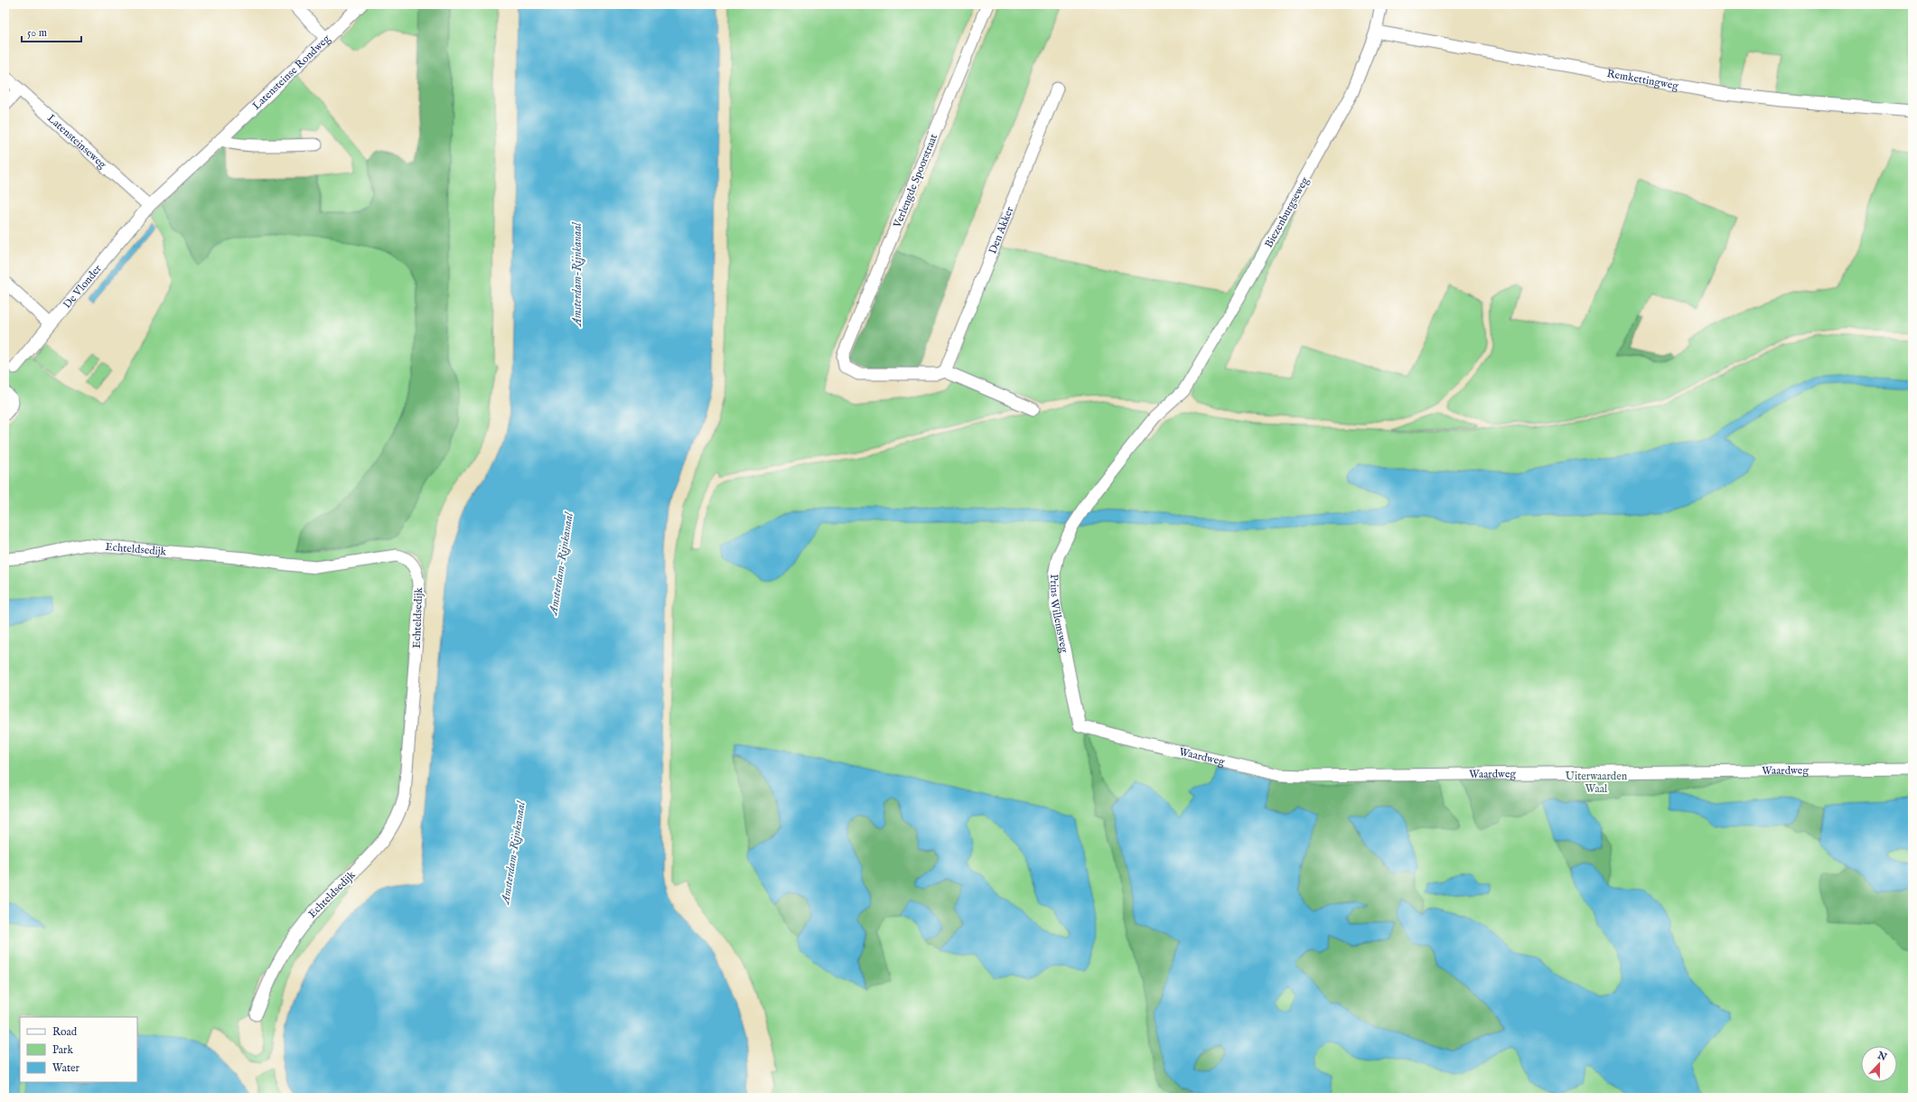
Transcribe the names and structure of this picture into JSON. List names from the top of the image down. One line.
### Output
{"streets":{"street":["Latensteinse Rondweg","Remkettingweg","Latensteinseweg","Verlengde Spoorstraat","Biezenburgseweg","Den Akker","De Vlonder","Echteldsedijk","Prins Willemsweg","Waardweg"]},"crossings":[["Latensteinse Rondweg","Latensteinseweg"],["Latensteinse Rondweg","De Vlonder"],["Remkettingweg","Biezenburgseweg"],["Latensteinseweg","De Vlonder"],["Verlengde Spoorstraat","Den Akker"],["Biezenburgseweg","Prins Willemsweg"],["Prins Willemsweg","Waardweg"]],"water":["Amsterdam-Rijnkanaal"],"parks":["Uiterwaarden Waal"],"legend":["Road","Park","Water"],"scale_bar":"50 m","north":"top"}
